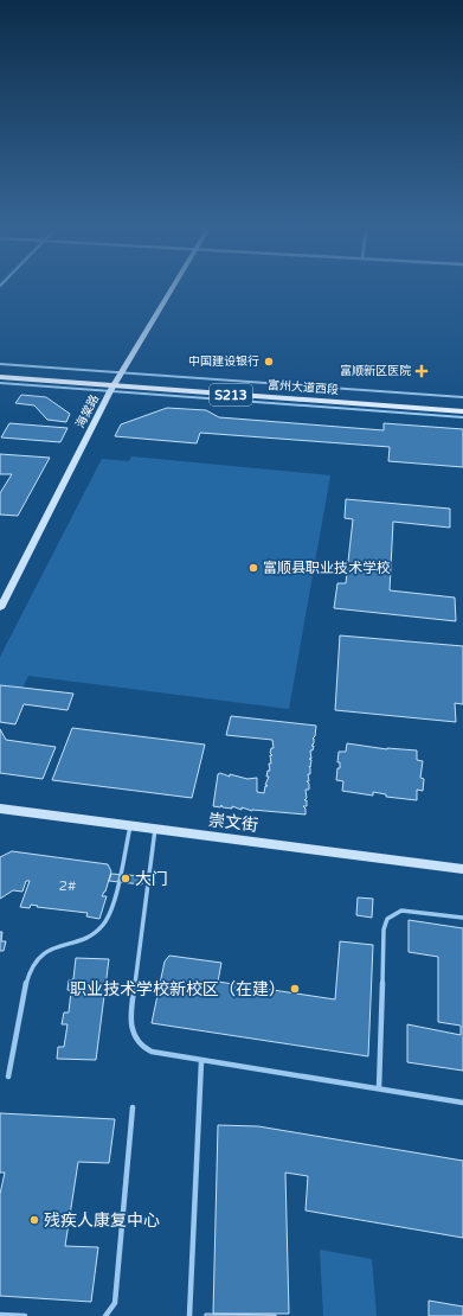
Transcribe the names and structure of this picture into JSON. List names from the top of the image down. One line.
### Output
{"streets":{"main road":["富州大道西段","S213"],"street":["海棠路","崇文街"]},"crossings":[["富州大道西段","海棠路"]],"places":{"other":["中国建设银行","富顺县职业技术学校","大门","职业技术学校新校区（在建）","残疾人康复中心"],"health":["富顺新区医院"]},"house_numbers":["2#"]}
